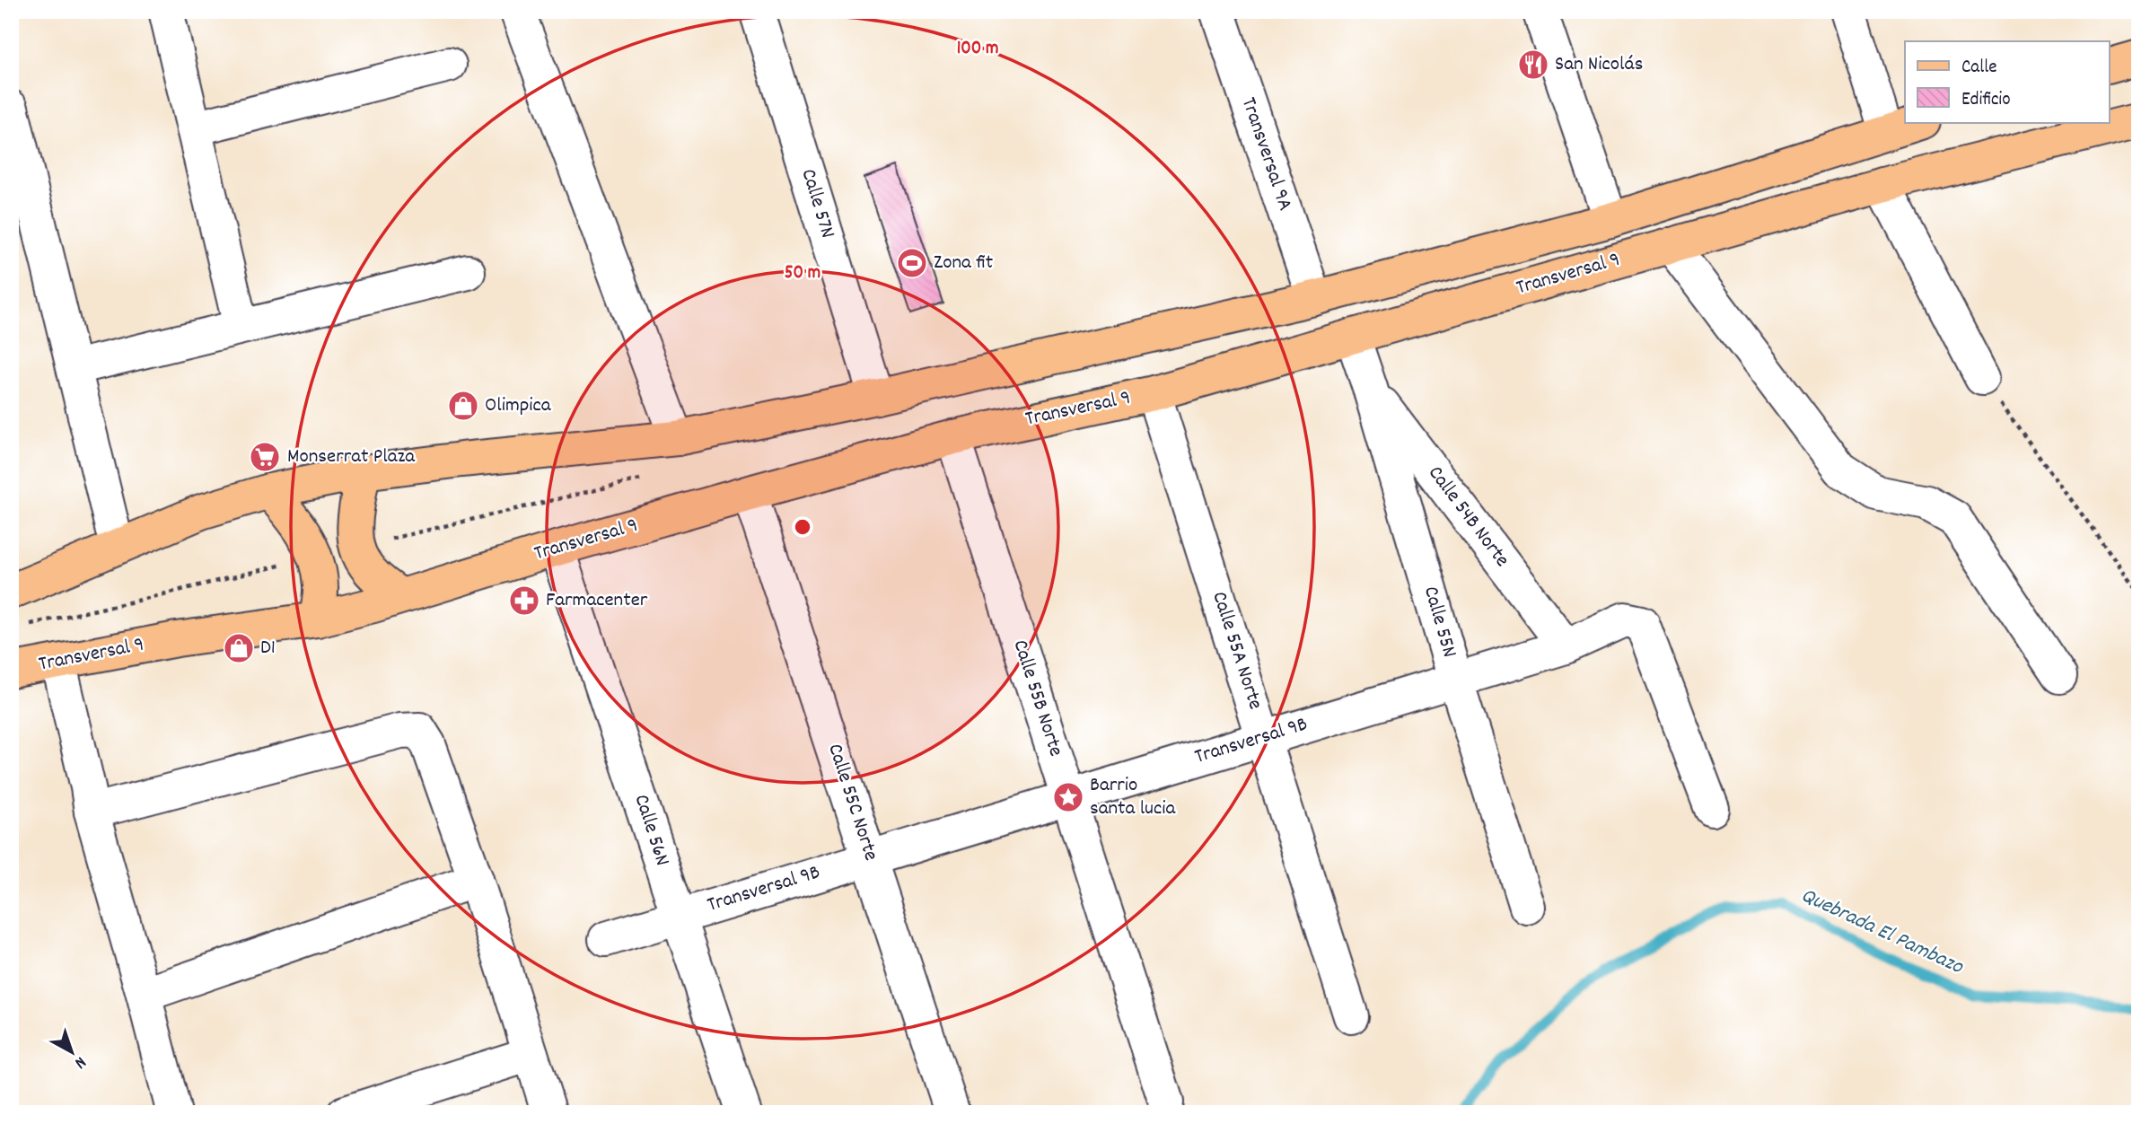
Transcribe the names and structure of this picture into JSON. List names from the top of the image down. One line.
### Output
{"streets":{"main road":["Transversal 9"],"street":["Transversal 9A","Calle 57N","Calle 54B Norte","Calle 55N","Calle 55A Norte","Calle 55B Norte","Transversal 9B","Calle 55C Norte","Calle 56N"]},"crossings":[["Transversal 9A","Transversal 9"],["Calle 57N","Transversal 9"],["Transversal 9","Calle 55N"],["Transversal 9","Calle 55A Norte"],["Transversal 9","Calle 55B Norte"],["Transversal 9","Calle 55C Norte"],["Transversal 9","Calle 56N"],["Calle 54B Norte","Calle 55N"],["Calle 54B Norte","Transversal 9B"],["Calle 55N","Transversal 9B"],["Calle 55A Norte","Transversal 9B"],["Calle 55B Norte","Transversal 9B"],["Transversal 9B","Calle 55C Norte"],["Transversal 9B","Calle 56N"]],"water":["Quebrada El Pambazo"],"places":{"restaurant":["San Nicolás"],"sports":["Zona fit"],"shop":["Olimpica","D1"],"supermarket":["Monserrat Plaza"],"pharmacy":["Farmacenter"],"place":["Barrio santa lucia"]},"legend":["Calle","Edificio"],"north":"bottom right","rings":["100 m","50 m"]}
